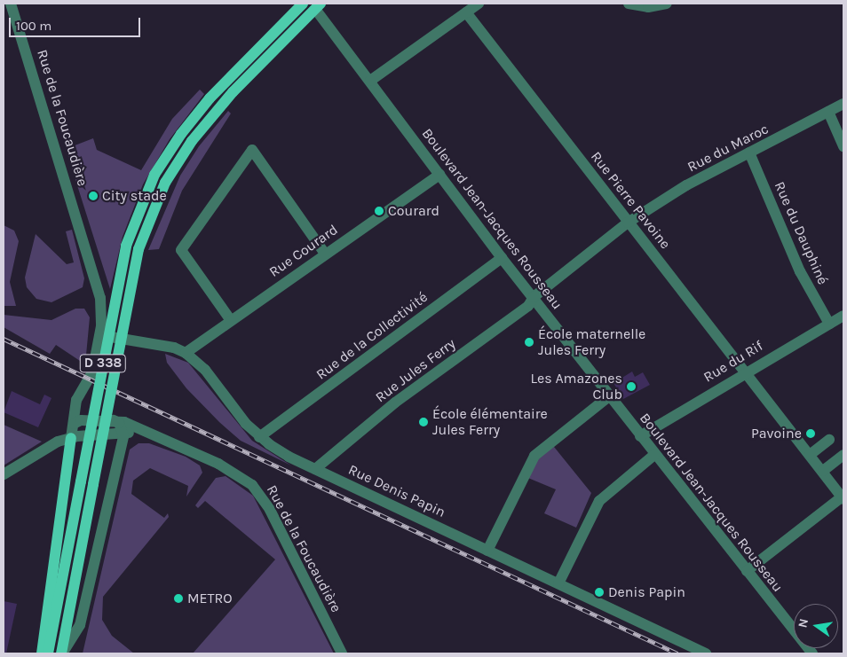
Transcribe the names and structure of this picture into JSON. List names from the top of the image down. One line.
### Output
{"streets":{"main road":["D 338"],"street":["Rue de la Foucaudière","Rue du Maroc","Rue Pierre Pavoine","Boulevard Jean-Jacques Rousseau","Rue du Dauphiné","Rue Courard","Rue de la Collectivité","Rue du Rif","Rue Jules Ferry","Rue Denis Papin"]},"crossings":[["Rue de la Foucaudière","D 338"],["Rue de la Foucaudière","Rue Denis Papin"],["Rue du Maroc","Rue Pierre Pavoine"],["Rue du Maroc","Boulevard Jean-Jacques Rousseau"],["Rue du Maroc","Rue du Dauphiné"],["Rue du Maroc","Rue Jules Ferry"],["Rue Pierre Pavoine","Rue du Rif"],["Boulevard Jean-Jacques Rousseau","Rue Courard"],["Boulevard Jean-Jacques Rousseau","Rue de la Collectivité"],["Boulevard Jean-Jacques Rousseau","Rue du Rif"],["Boulevard Jean-Jacques Rousseau","D 338"],["Boulevard Jean-Jacques Rousseau","Rue Jules Ferry"],["Rue du Dauphiné","Rue du Rif"],["Rue Courard","Rue Denis Papin"],["Rue de la Collectivité","Rue Denis Papin"],["Rue Jules Ferry","Rue Denis Papin"]],"places":["City stade","Courard","École maternelle Jules Ferry","Les Amazones Club","École élémentaire Jules Ferry","Pavoine","Denis Papin","METRO"],"scale_bar":"100 m","north":"left"}
